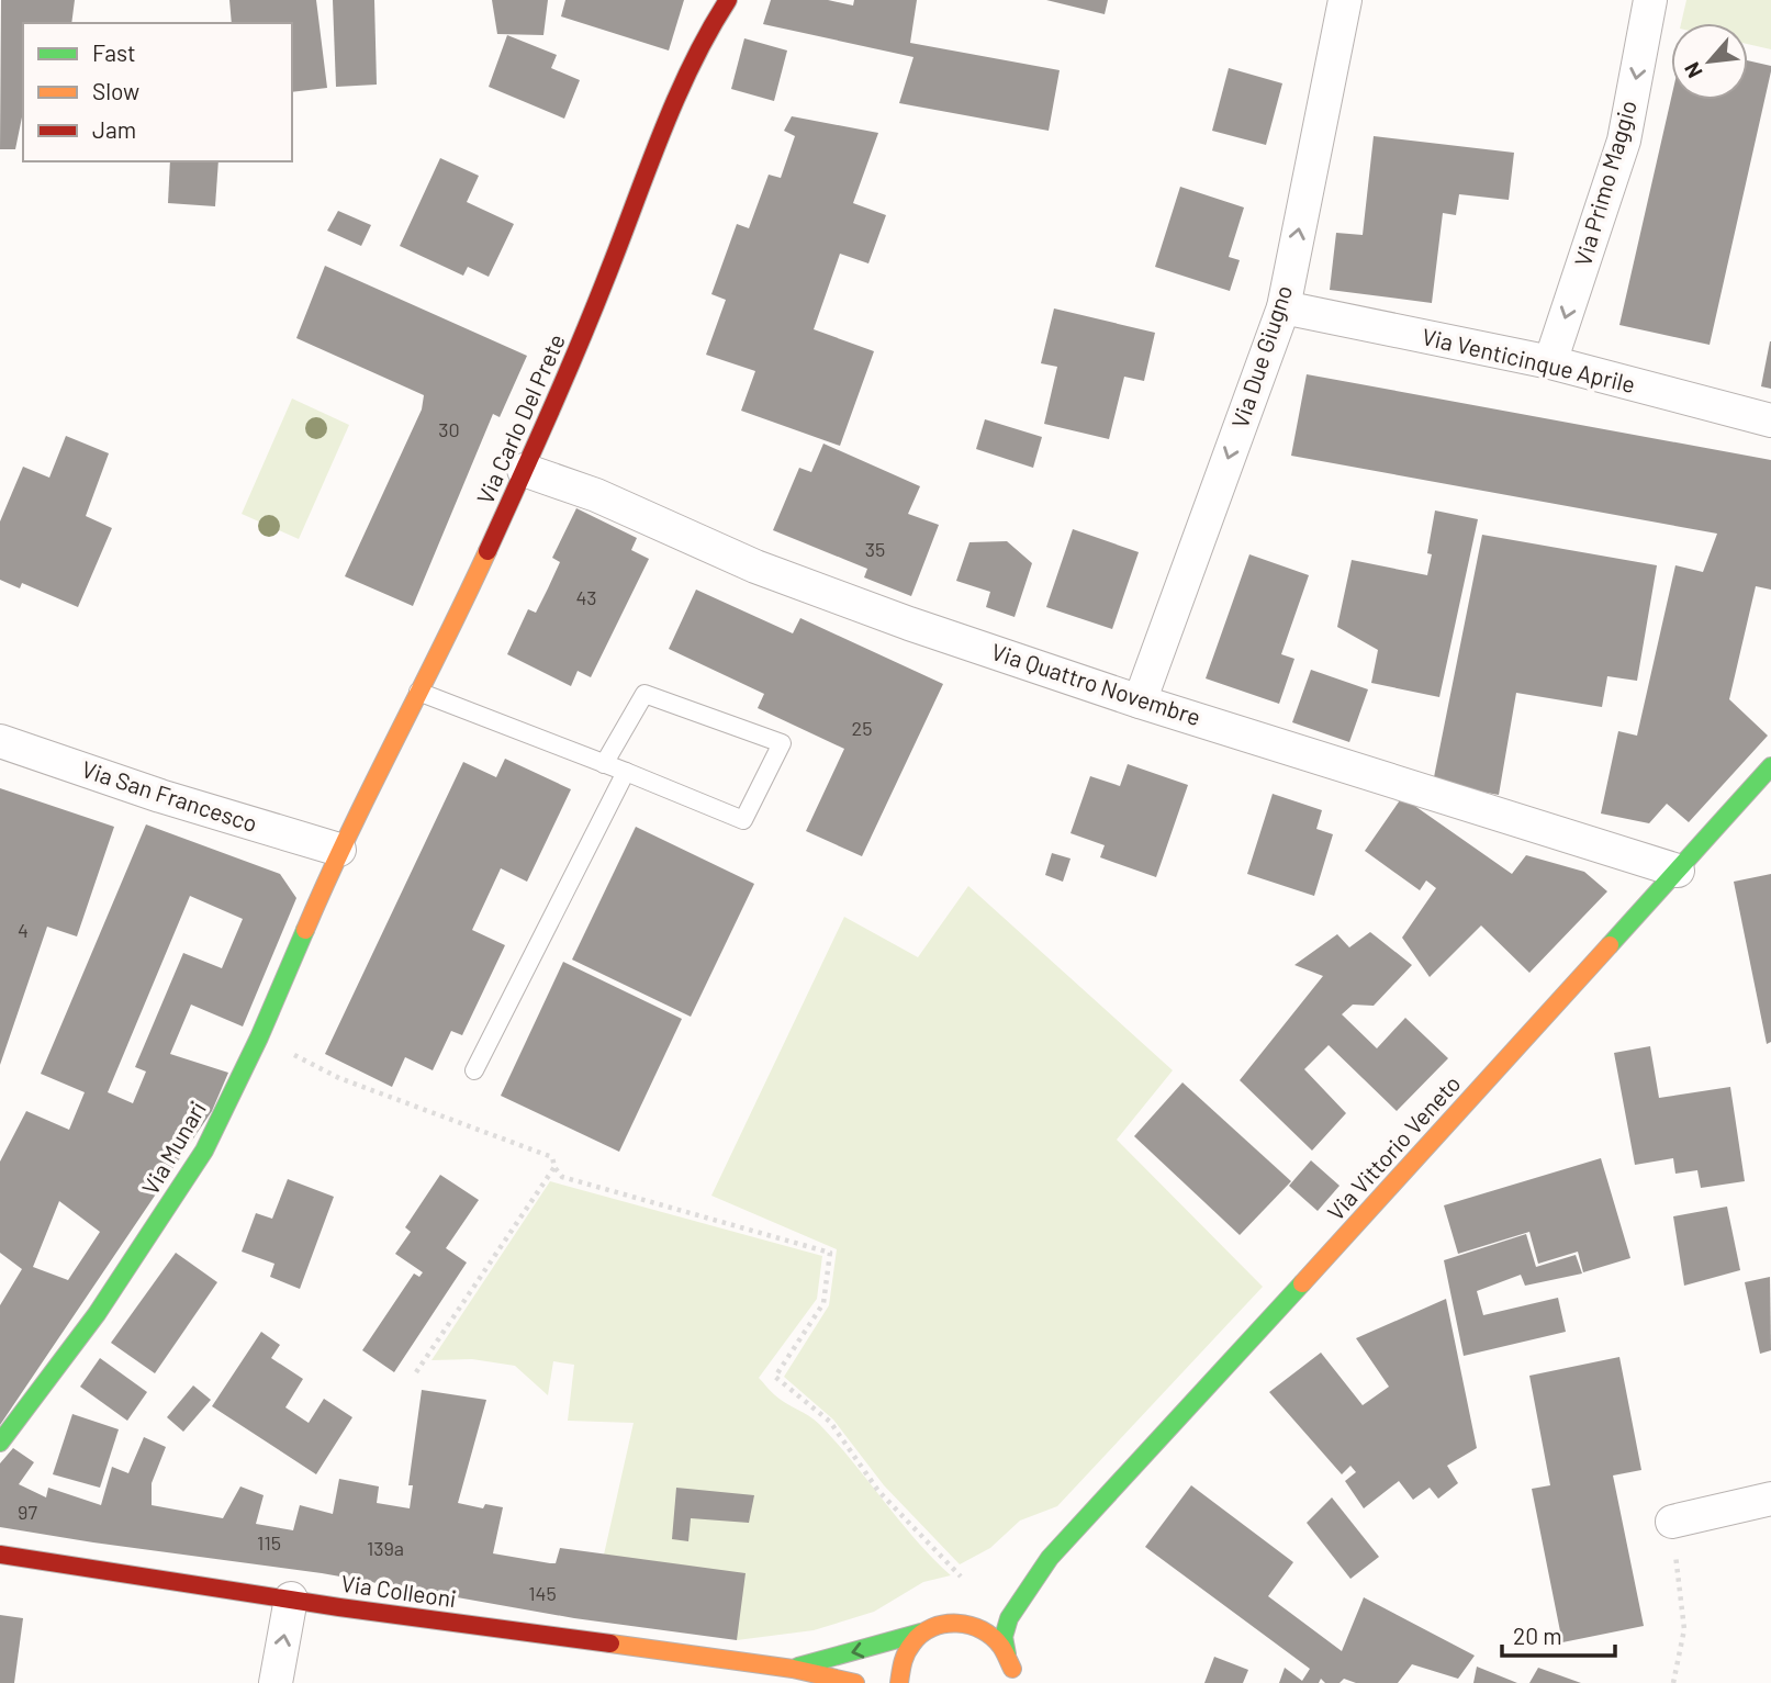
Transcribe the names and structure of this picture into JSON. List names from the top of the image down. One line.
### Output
{"streets":{"street":["Via Primo Maggio","Via Due Giugno","Via Venticinque Aprile","Via Carlo Del Prete","Via Quattro Novembre","Via San Francesco","Via Munari","Via Vittorio Veneto","Via Colleoni"]},"crossings":[["Via Primo Maggio","Via Venticinque Aprile"],["Via Due Giugno","Via Venticinque Aprile"],["Via Due Giugno","Via Quattro Novembre"],["Via Carlo Del Prete","Via Quattro Novembre"],["Via Carlo Del Prete","Via San Francesco"],["Via Carlo Del Prete","Via Munari"],["Via Quattro Novembre","Via Vittorio Veneto"],["Via San Francesco","Via Munari"]],"one_way":["Via Primo Maggio"],"house_numbers":["30","35","43","25","4","97","115","139a","145"],"legend":["Fast","Slow","Jam"],"scale_bar":"20 m","north":"bottom left"}
